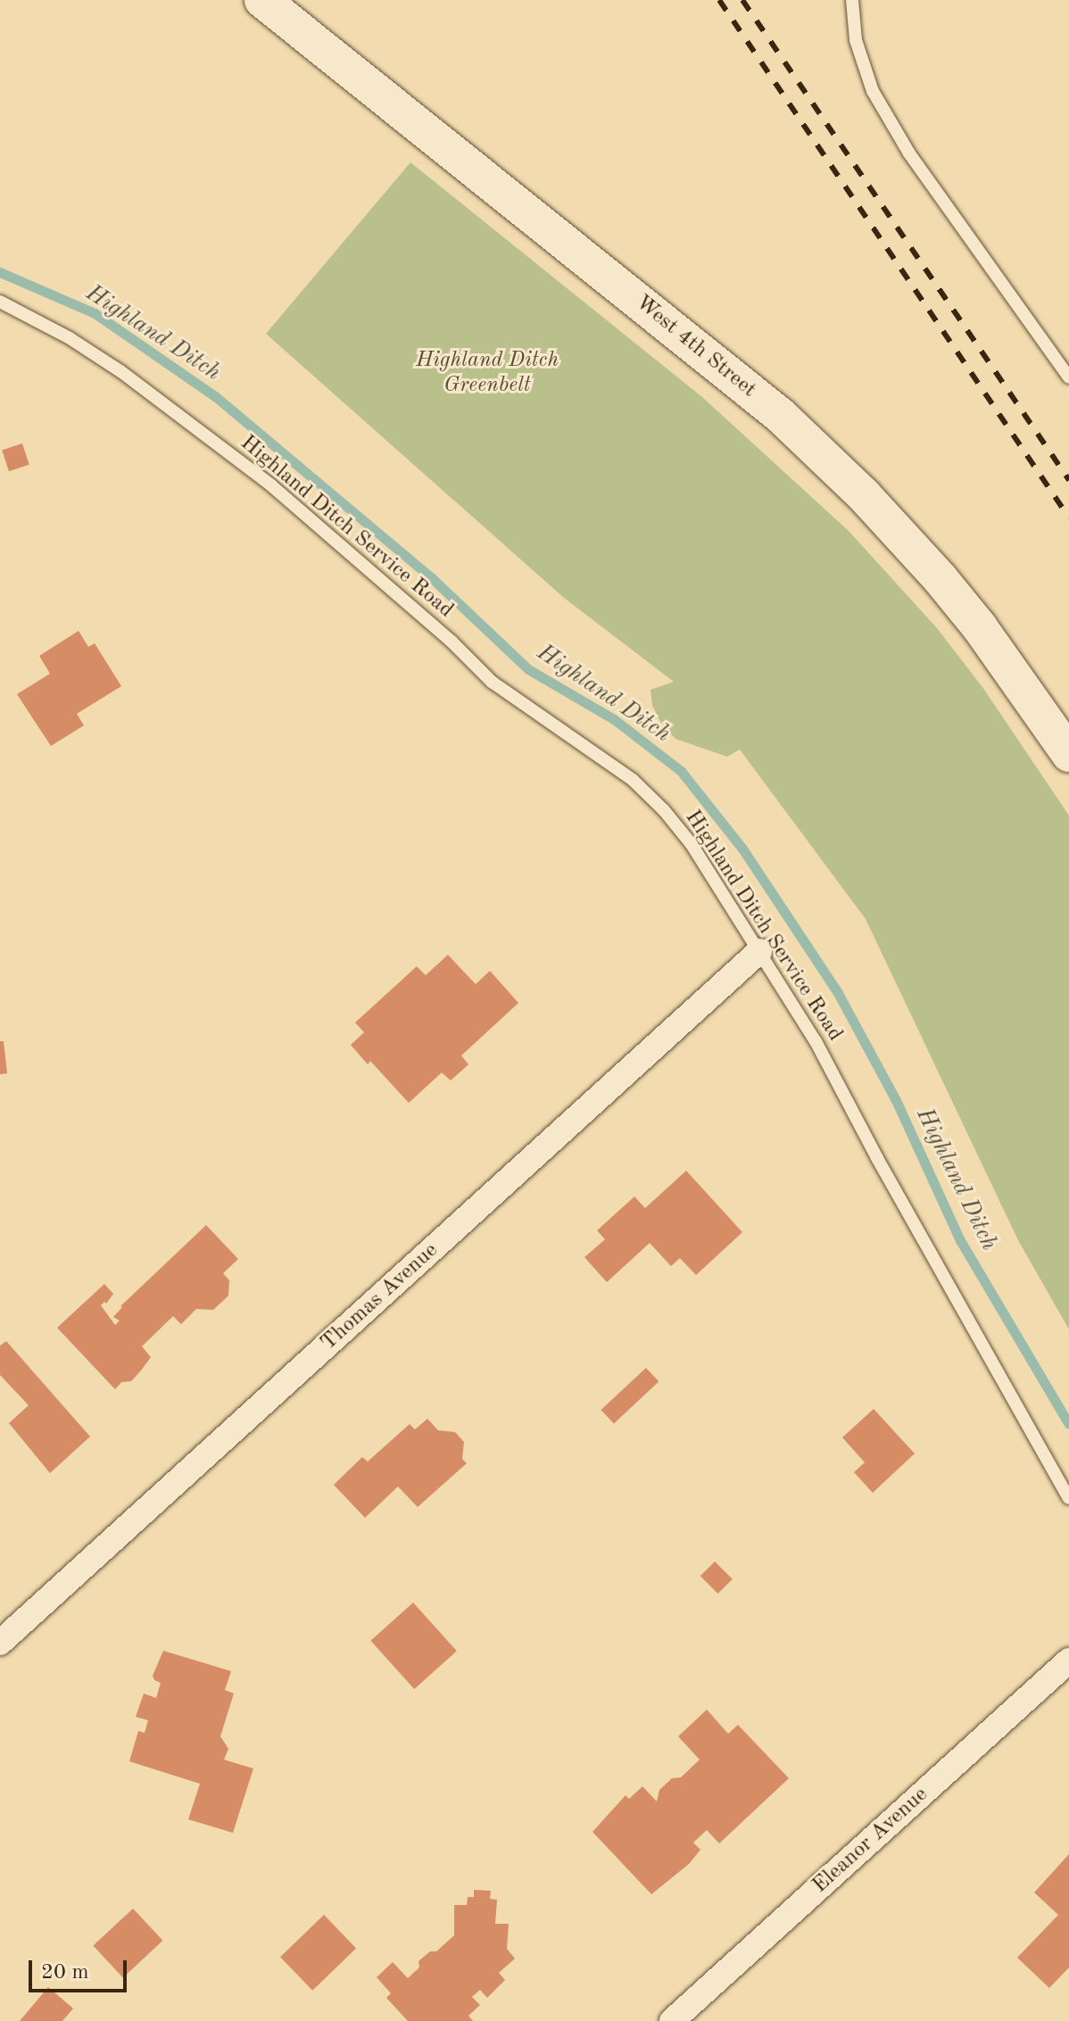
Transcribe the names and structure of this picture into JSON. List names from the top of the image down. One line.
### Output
{"streets":{"main road":["West 4th Street"],"street":["Thomas Avenue","Eleanor Avenue"],"lane":["Highland Ditch Service Road"]},"crossings":[["Highland Ditch Service Road","Thomas Avenue"]],"water":["Highland Ditch"],"parks":["Highland Ditch Greenbelt"],"scale_bar":"20 m"}
